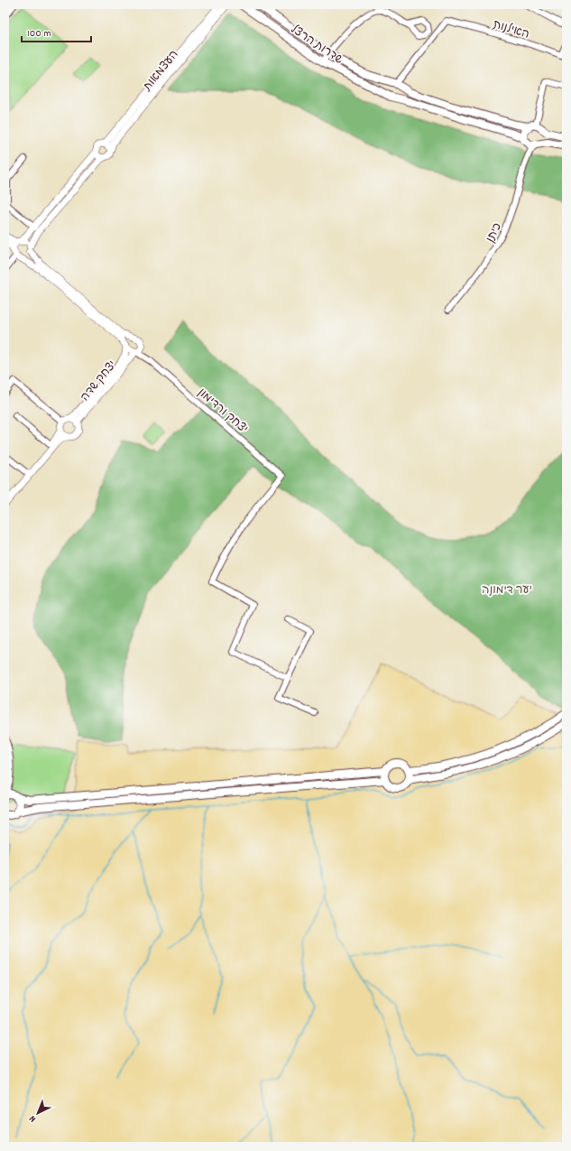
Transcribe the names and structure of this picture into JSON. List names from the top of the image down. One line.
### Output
{"streets":{"main road":["שדרות הרצל"],"street":["האילנות","העצמאות","כיתן","יצחק שדה","יצחק ורדימון"]},"crossings":[["האילנות","שדרות הרצל"],["יצחק שדה","יצחק ורדימון"]],"parks":["יער דימונה"],"scale_bar":"100 m","north":"bottom left"}
